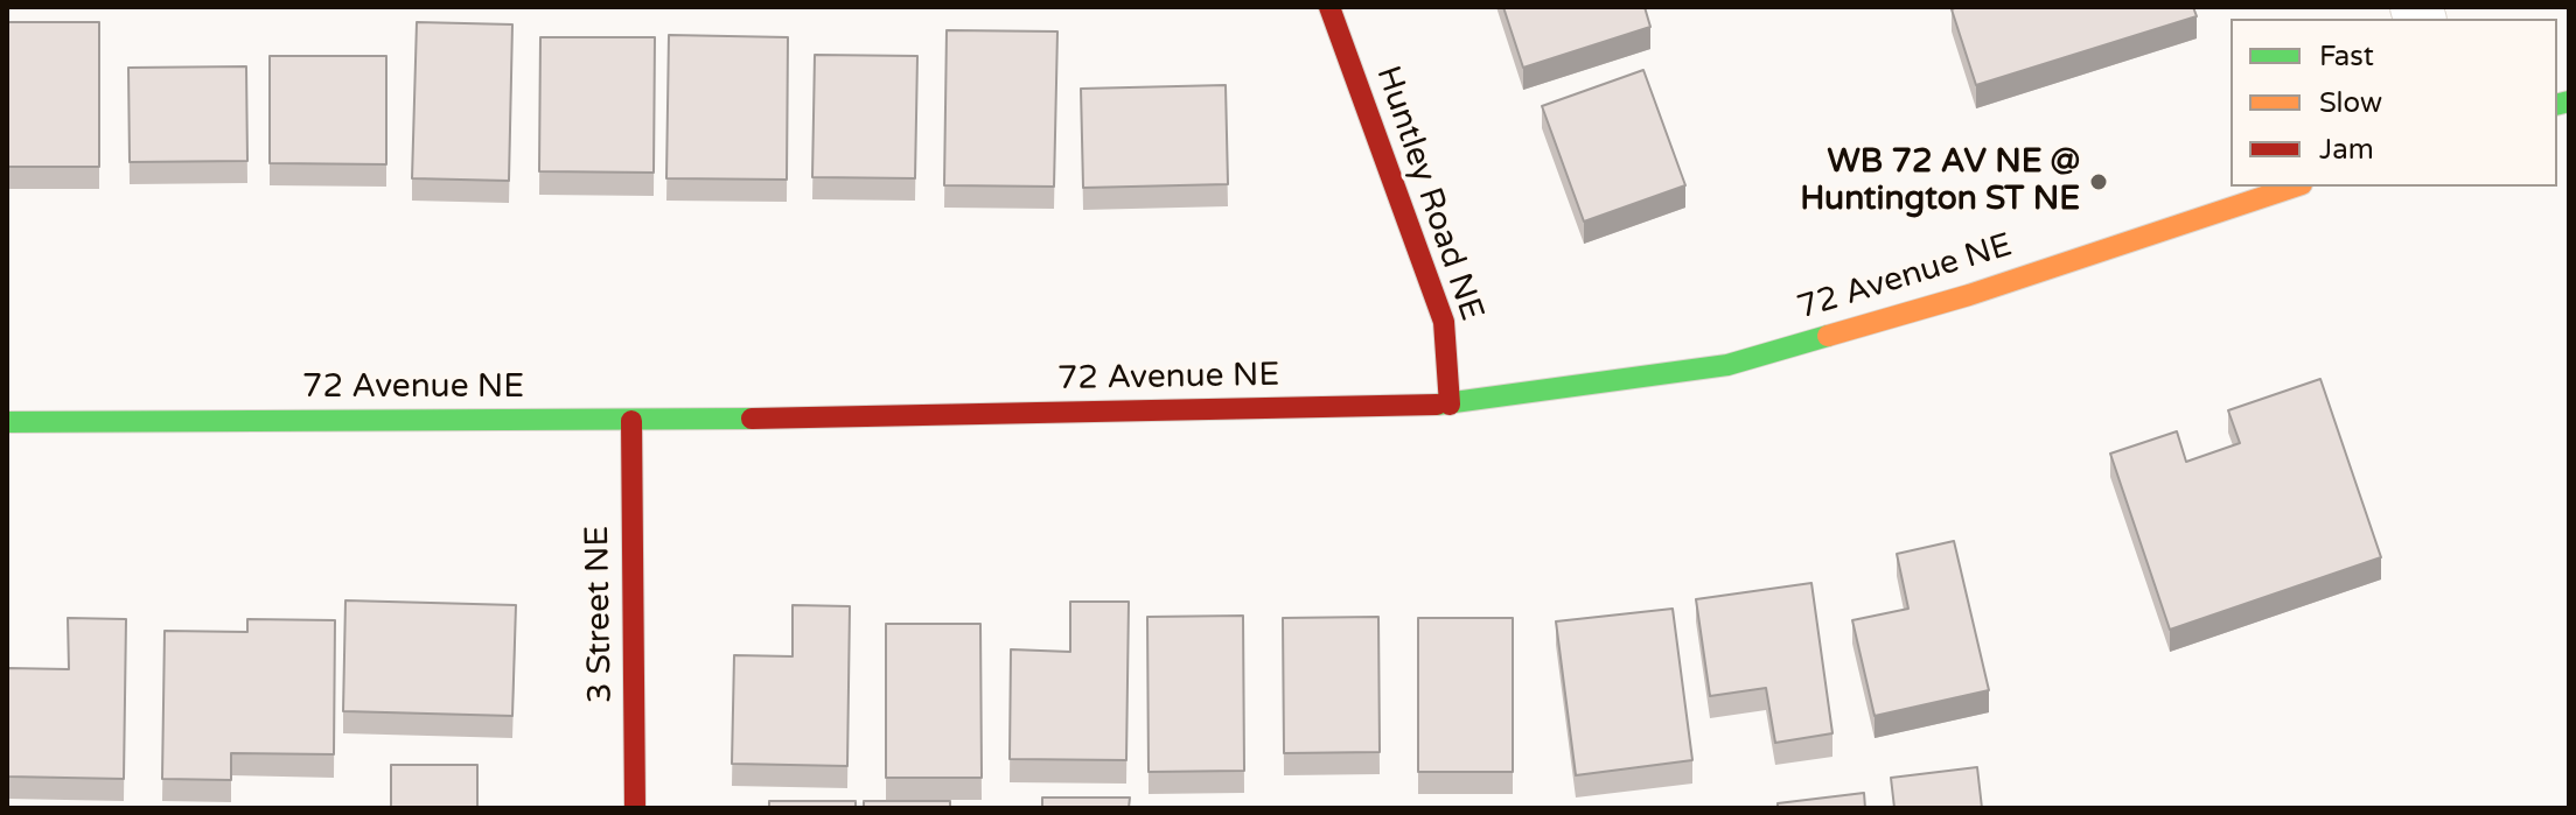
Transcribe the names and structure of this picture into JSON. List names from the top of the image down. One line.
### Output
{"streets":{"street":["Huntley Road NE","72 Avenue NE","3 Street NE"]},"crossings":[["Huntley Road NE","72 Avenue NE"],["72 Avenue NE","3 Street NE"]],"places":["WB 72 AV NE @ Huntington ST NE"],"legend":["Fast","Slow","Jam"]}
